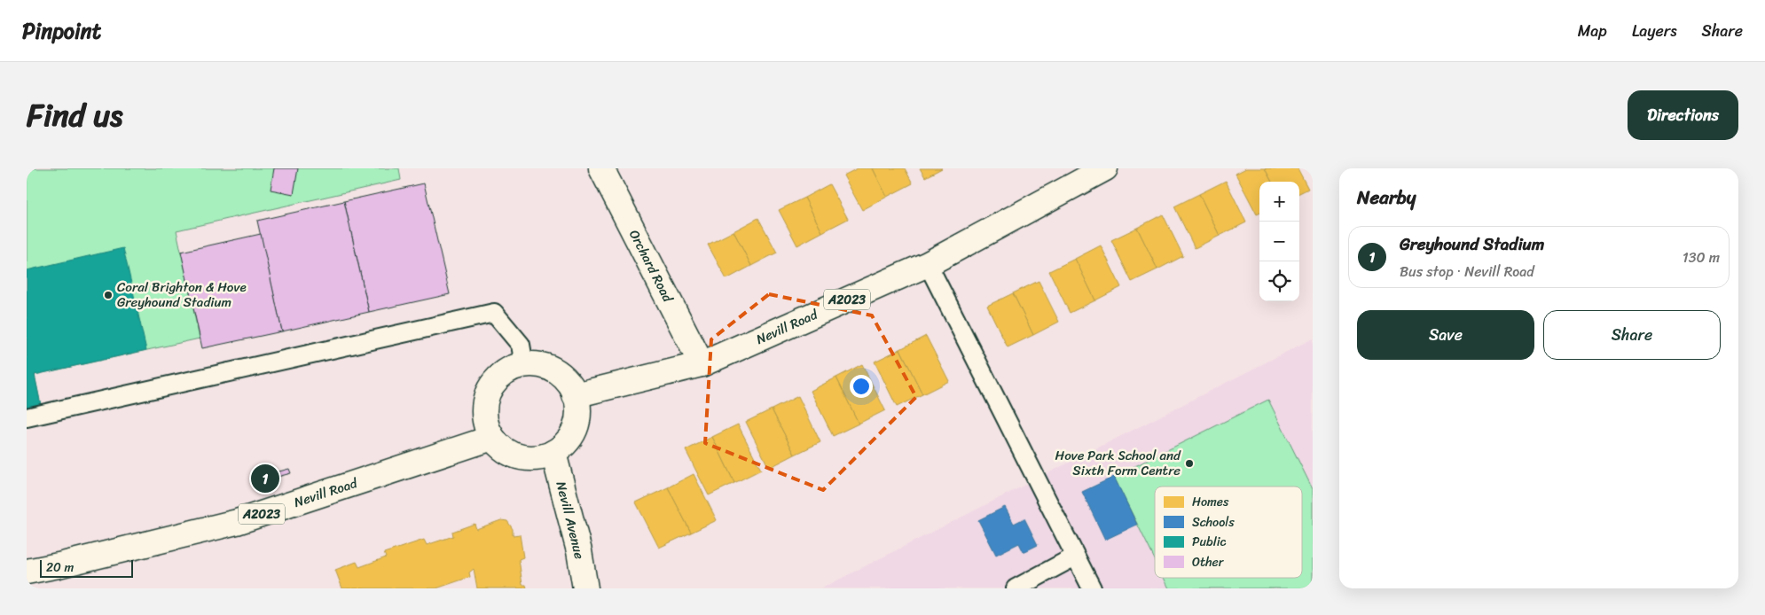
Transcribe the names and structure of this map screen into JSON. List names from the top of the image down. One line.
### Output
{"streets":{"main road":["Orchard Road","A2023","Nevill Road","Nevill Avenue"]},"crossings":[["Orchard Road","Nevill Road"],["Nevill Road","Nevill Avenue"]],"places":["Coral Brighton & Hove Greyhound Stadium","Hove Park School and Sixth Form Centre"],"legend":["Homes","Schools","Public","Other"],"scale_bar":"20 m","page":{"header":"Pinpoint","nav":["Map","Layers","Share"],"title":"Find us","buttons":["Directions",["Save","Share"]],"heading":"Nearby","map_buttons":["+","−"],"list":[{"mark":"1","name":"Greyhound Stadium","note":"Bus stop · Nevill Road","value":"130 m"}],"pins":"1","scale":"20 m"}}
